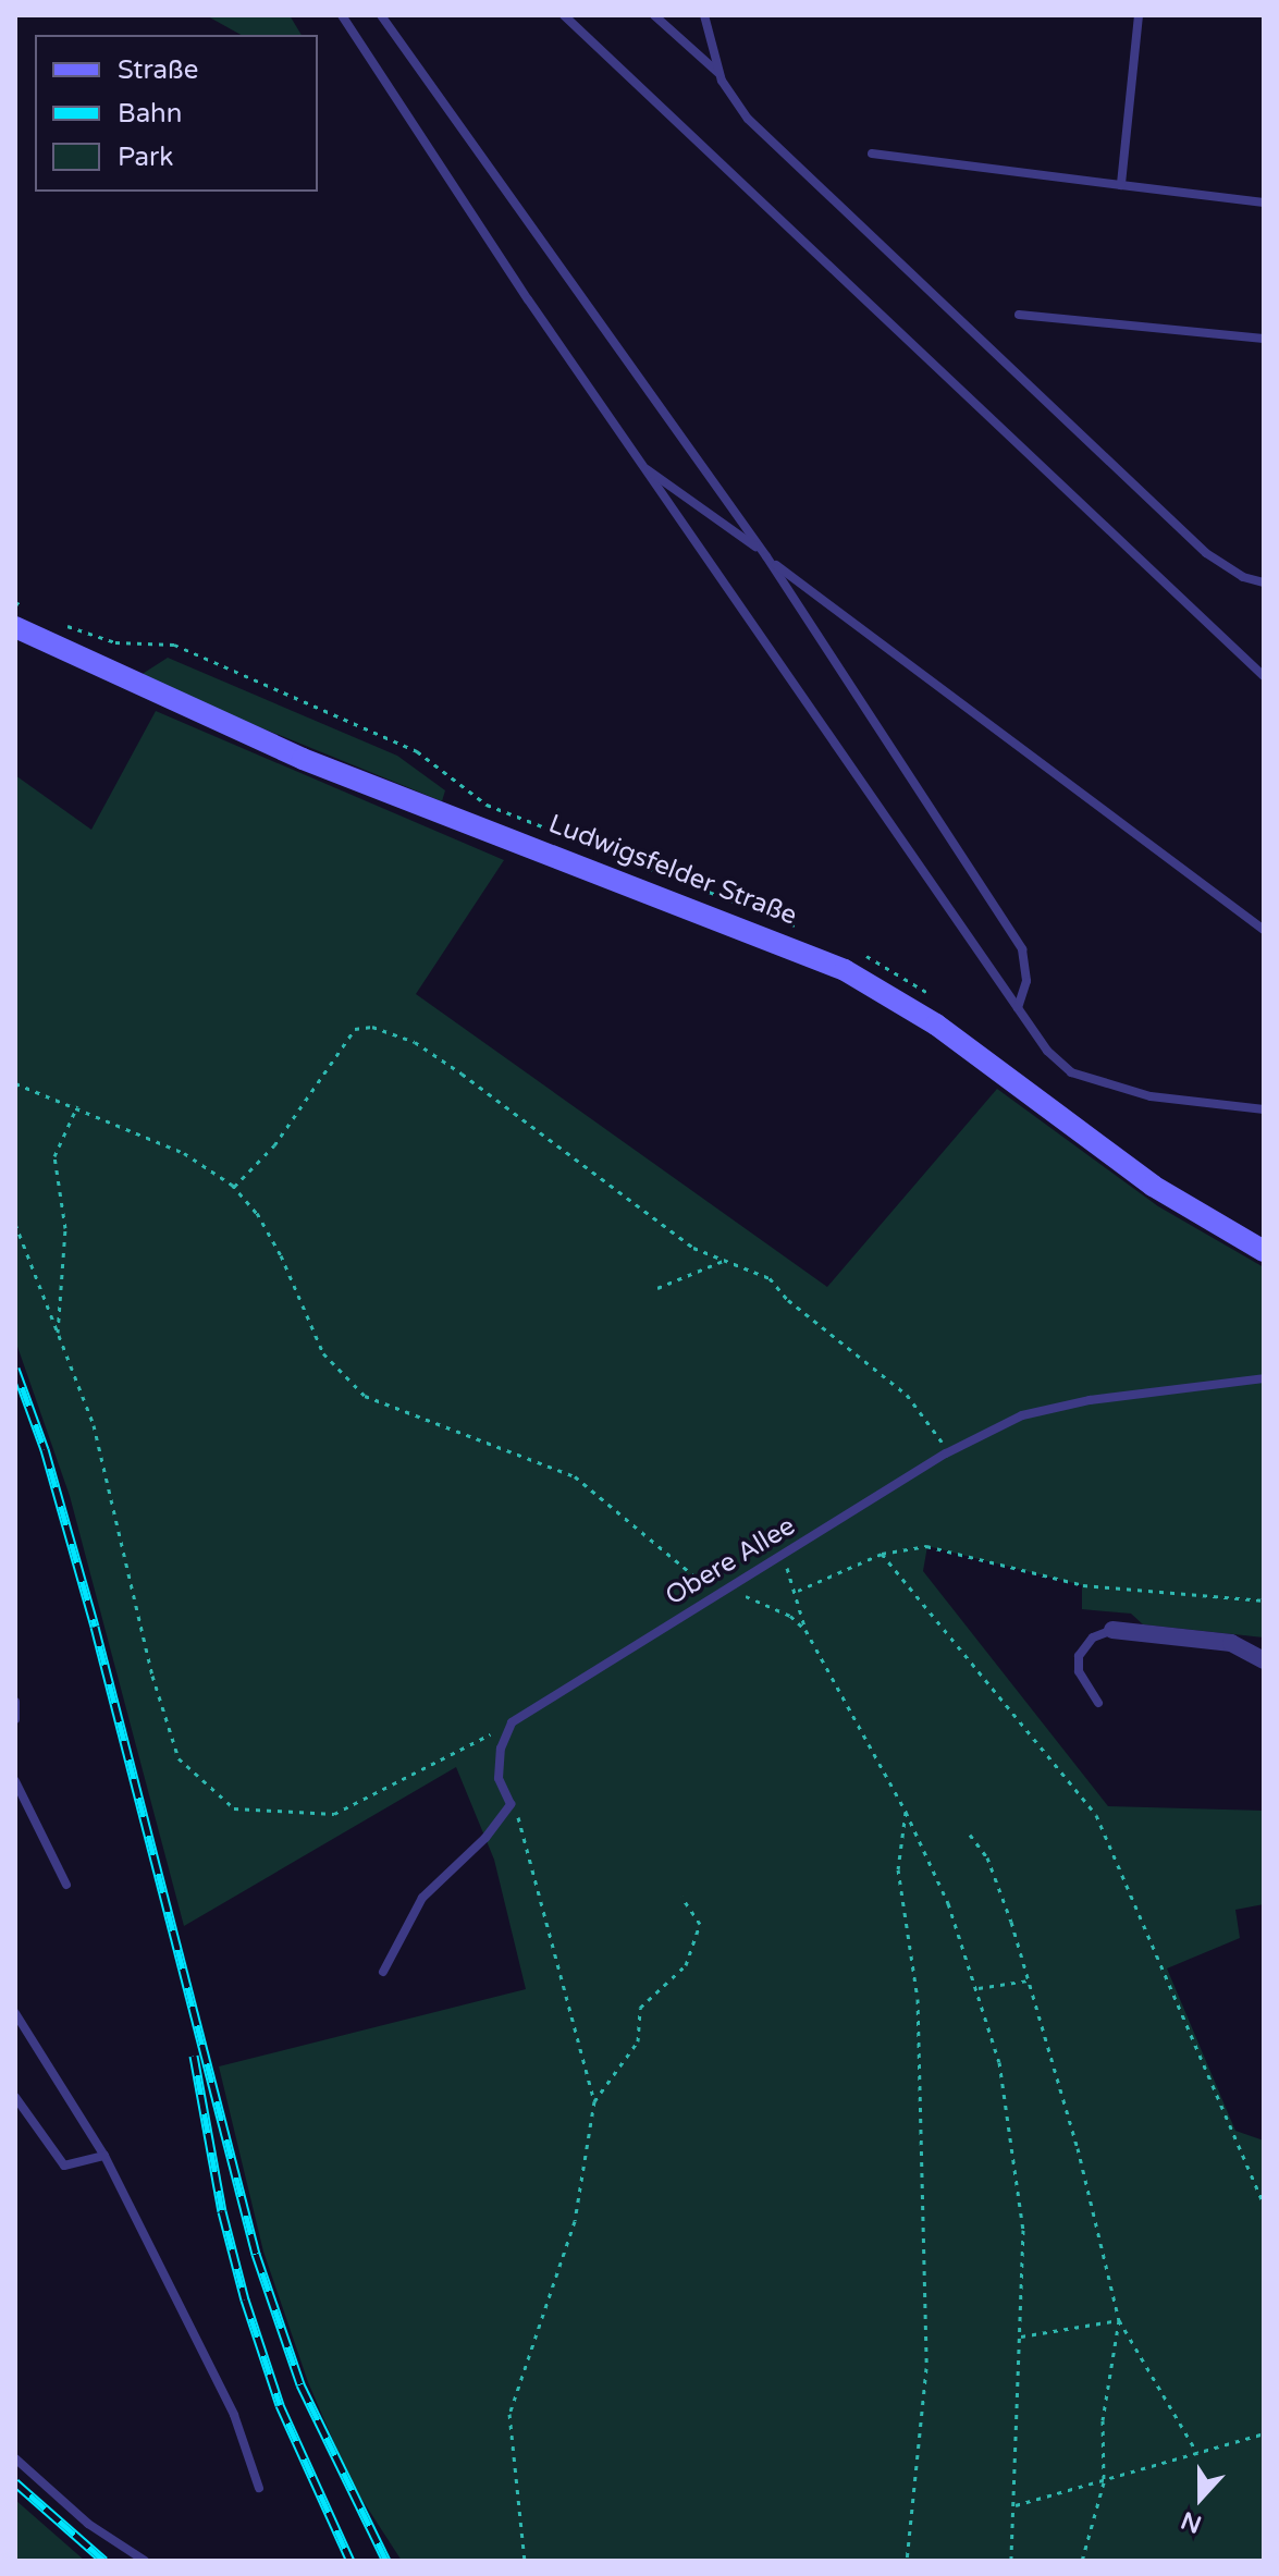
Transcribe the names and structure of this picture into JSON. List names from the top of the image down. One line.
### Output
{"streets":{"street":["Ludwigsfelder Straße"],"lane":["Obere Allee"]},"legend":["Straße","Bahn","Park"],"north":"bottom"}
